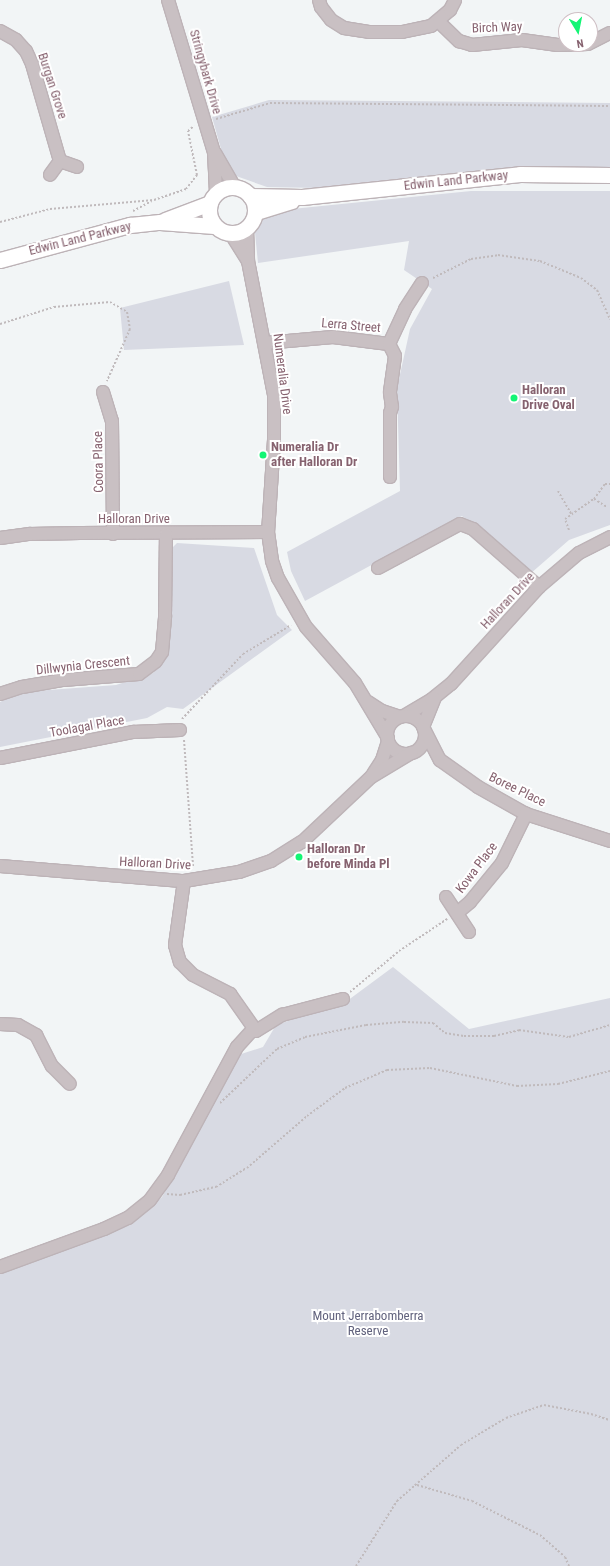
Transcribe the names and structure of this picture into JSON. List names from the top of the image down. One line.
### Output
{"streets":{"main road":["Edwin Land Parkway"],"street":["Birch Way","Stringybark Drive","Burgan Grove","Lerra Street","Numeralia Drive","Coora Place","Halloran Drive","Dillwynia Crescent","Toolagal Place","Boree Place","Kowa Place"]},"crossings":[["Stringybark Drive","Edwin Land Parkway"],["Stringybark Drive","Numeralia Drive"],["Edwin Land Parkway","Numeralia Drive"],["Lerra Street","Numeralia Drive"],["Numeralia Drive","Halloran Drive"],["Numeralia Drive","Boree Place"],["Coora Place","Halloran Drive"],["Halloran Drive","Dillwynia Crescent"],["Halloran Drive","Boree Place"],["Boree Place","Kowa Place"]],"parks":["Mount Jerrabomberra Reserve"],"places":["Halloran Drive Oval","Numeralia Dr after Halloran Dr","Halloran Dr before Minda Pl"],"north":"bottom"}
